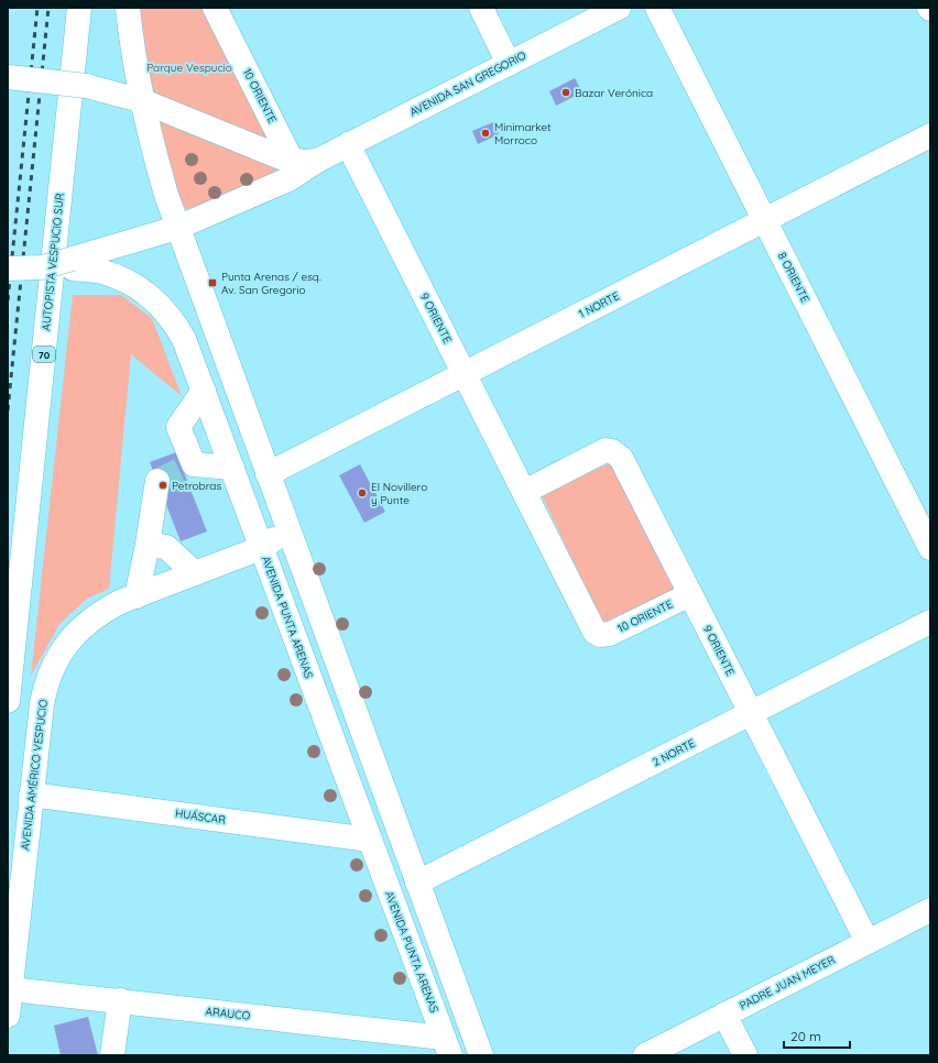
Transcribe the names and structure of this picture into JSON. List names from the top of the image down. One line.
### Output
{"streets":{"main road":["AVENIDA SAN GREGORIO","10 ORIENTE","AUTOPISTA VESPUCIO SUR","8 ORIENTE","1 NORTE","9 ORIENTE","70","AVENIDA PUNTA ARENAS","2 NORTE","AVENIDA AMÉRICO VESPUCIO","HUÁSCAR","PADRE JUAN MEYER","ARAUCO"]},"crossings":[["AVENIDA SAN GREGORIO","10 ORIENTE"],["AVENIDA SAN GREGORIO","9 ORIENTE"],["AVENIDA SAN GREGORIO","AVENIDA PUNTA ARENAS"],["10 ORIENTE","9 ORIENTE"],["8 ORIENTE","1 NORTE"],["1 NORTE","9 ORIENTE"],["9 ORIENTE","2 NORTE"],["9 ORIENTE","PADRE JUAN MEYER"],["AVENIDA PUNTA ARENAS","AVENIDA AMÉRICO VESPUCIO"],["AVENIDA PUNTA ARENAS","HUÁSCAR"],["AVENIDA PUNTA ARENAS","ARAUCO"],["AVENIDA AMÉRICO VESPUCIO","HUÁSCAR"],["AVENIDA AMÉRICO VESPUCIO","ARAUCO"]],"parks":["Parque Vespucio"],"places":{"other":["Bazar Verónica","Minimarket Morroco","Petrobras","El Novillero y Punte"],"transit":["Punta Arenas / esq. Av. San Gregorio"]},"scale_bar":"20 m"}
